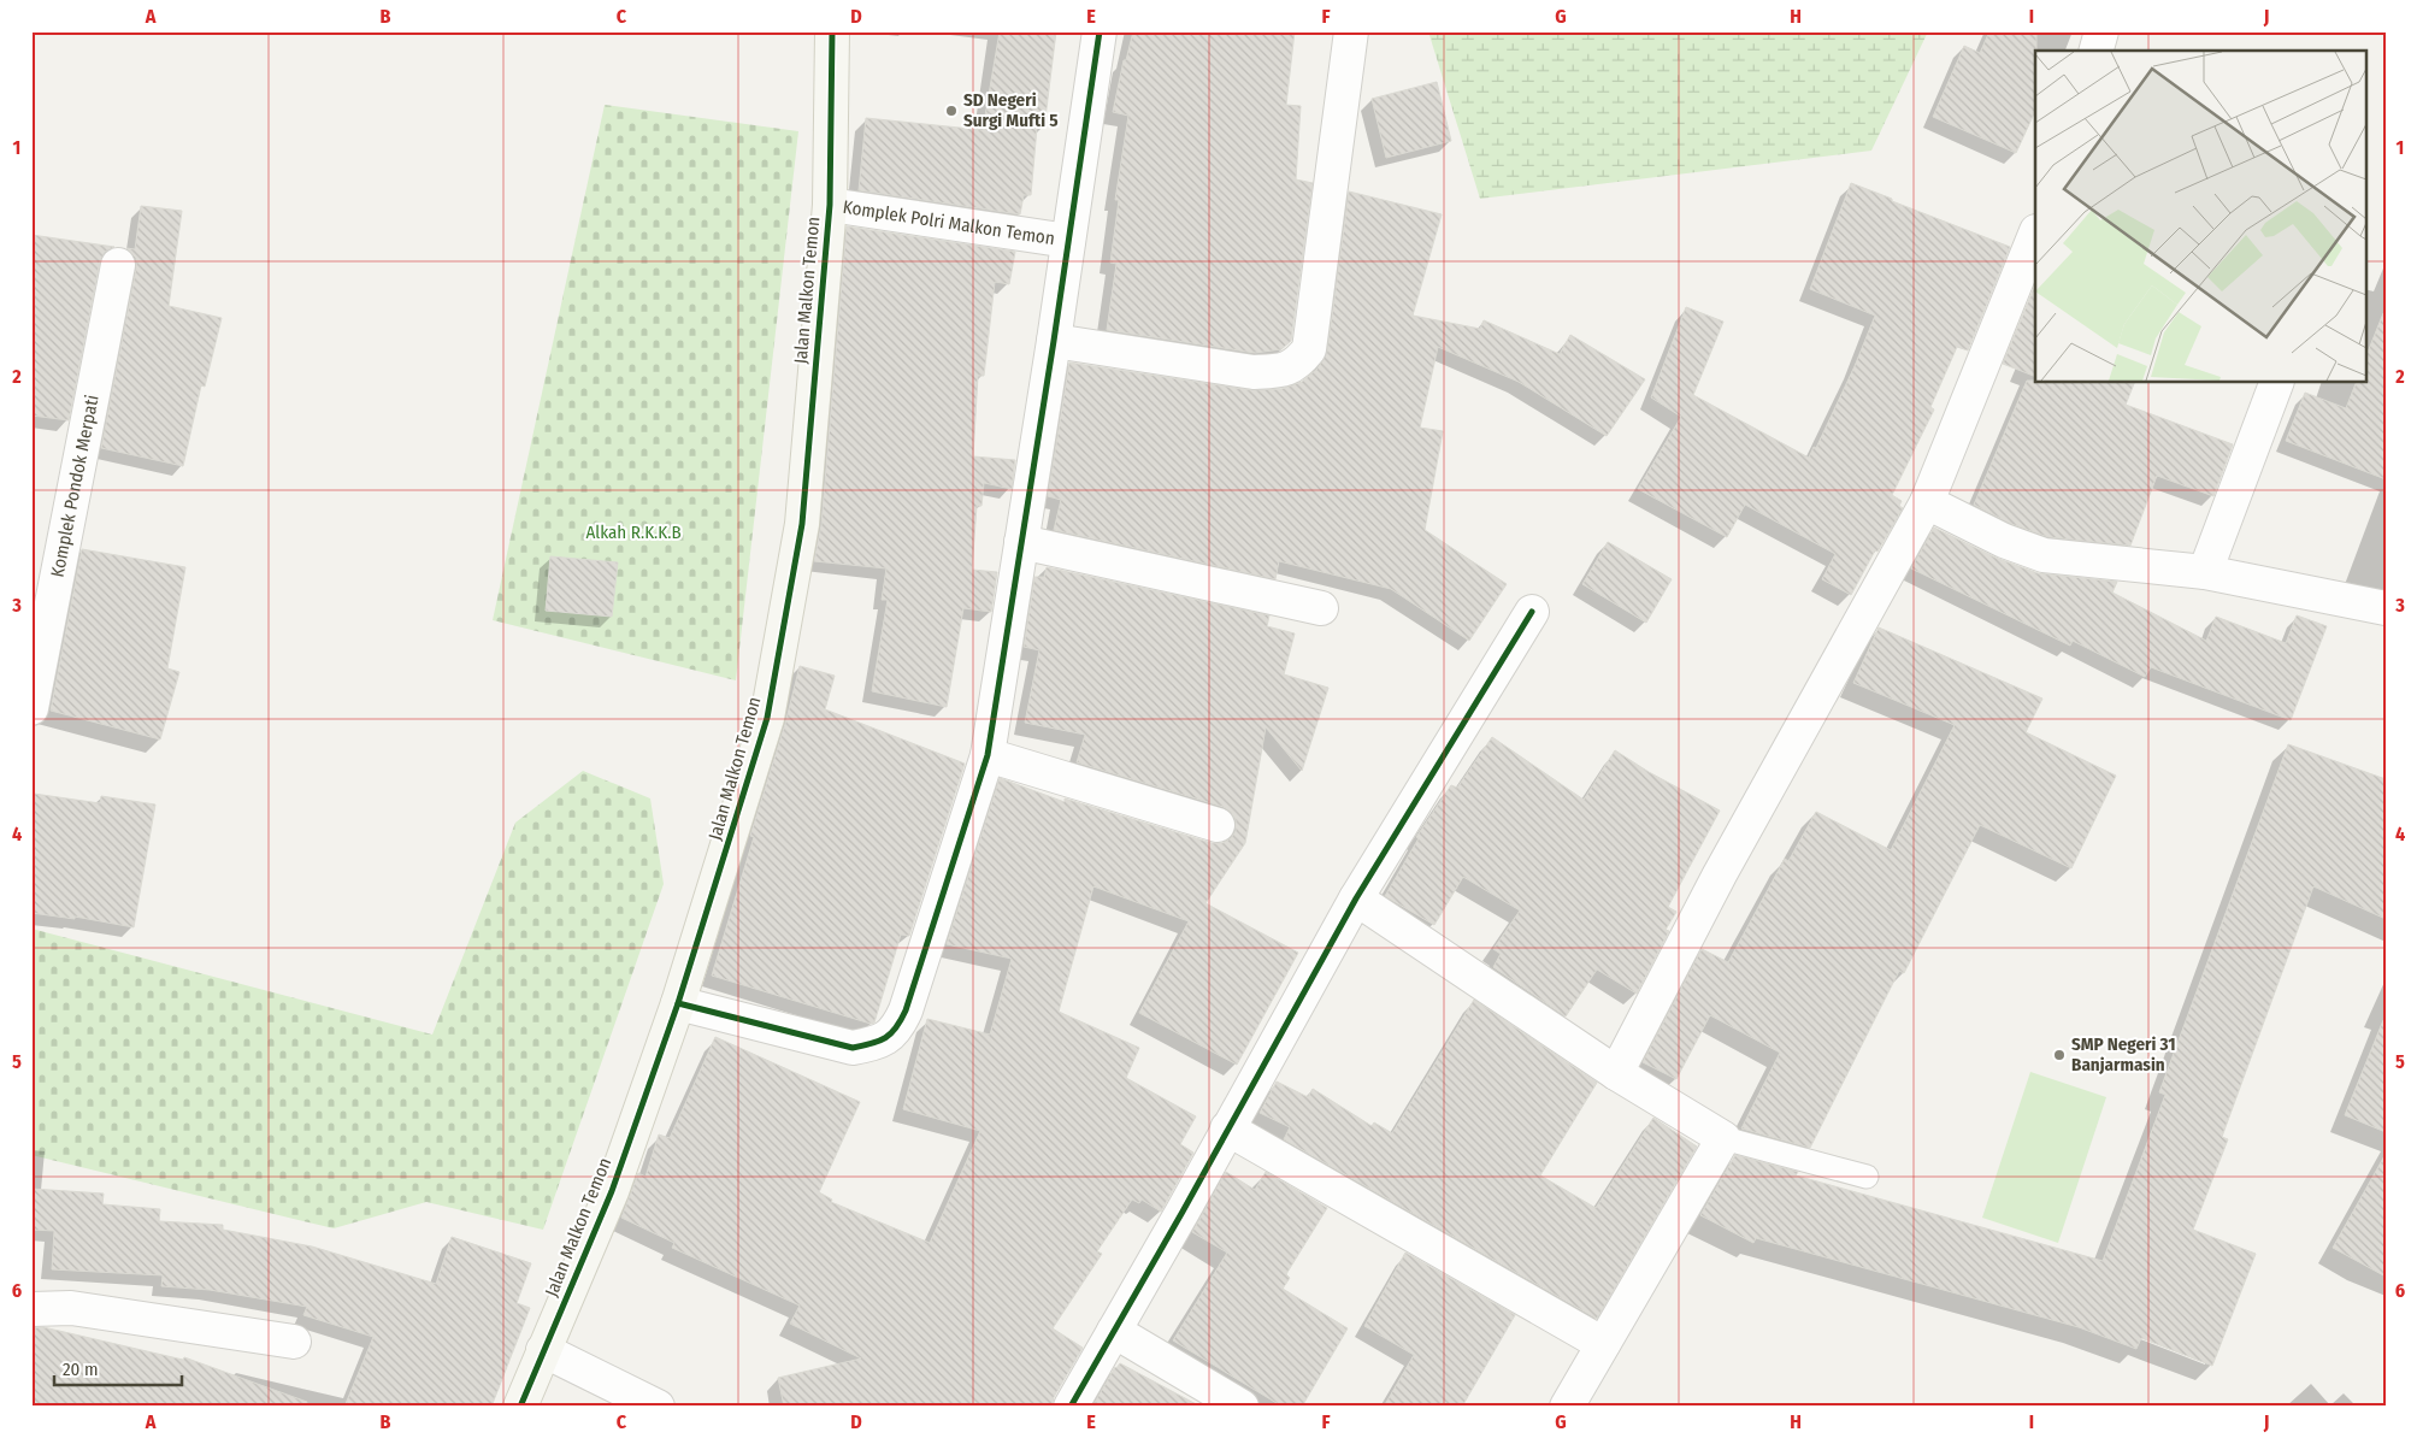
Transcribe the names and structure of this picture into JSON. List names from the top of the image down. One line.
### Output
{"streets":{"street":["Komplek Polri Malkon Temon","Jalan Malkon Temon","Komplek Pondok Merpati"]},"crossings":[["Komplek Polri Malkon Temon","Jalan Malkon Temon"]],"parks":["Alkah R.K.K.B"],"places":["SD Negeri Surgi Mufti 5","SMP Negeri 31 Banjarmasin"],"scale_bar":"20 m","grid":{"columns":["A","B","C","D","E","F","G","H","I","J"],"rows":["1","2","3","4","5","6"]}}
